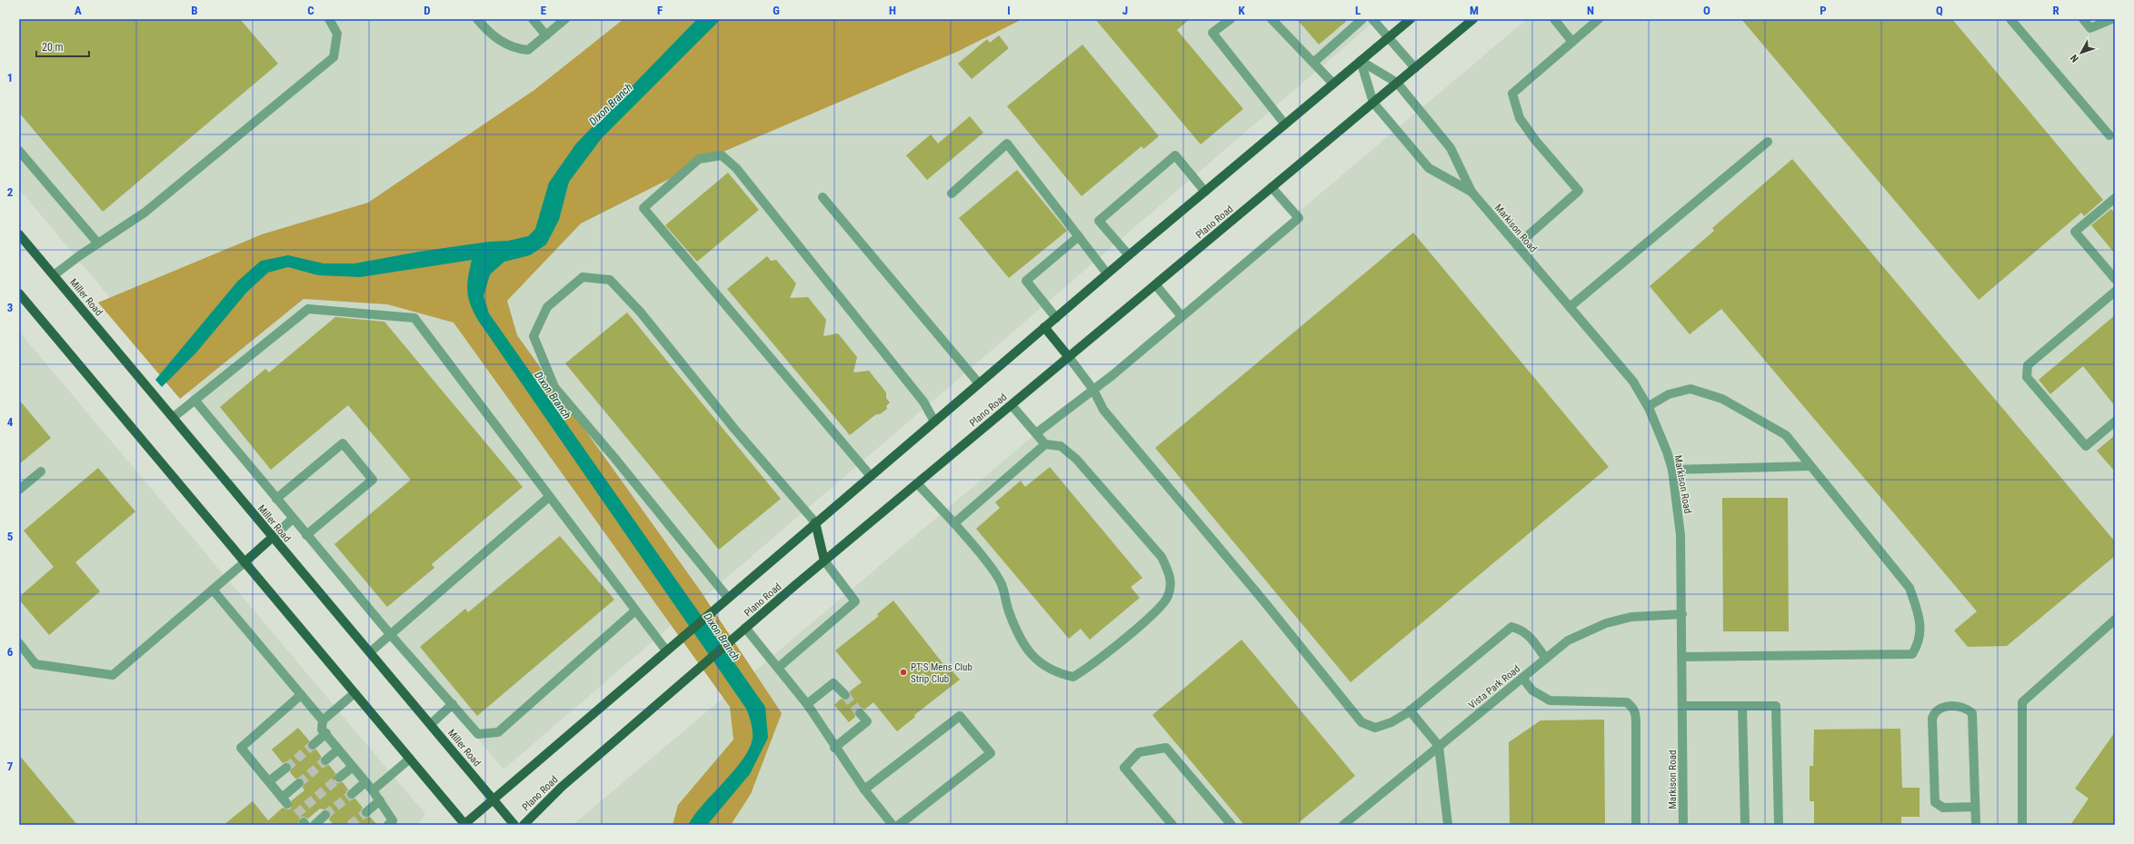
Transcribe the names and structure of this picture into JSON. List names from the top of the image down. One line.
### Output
{"streets":{"main road":["Plano Road","Miller Road"],"street":["Markison Road","Vista Park Road"]},"crossings":[["Plano Road","Markison Road"],["Markison Road","Vista Park Road"]],"water":["Dixon Branch"],"places":["PT'S Mens Club Strip Club"],"scale_bar":"20 m","north":"bottom left","grid":{"columns":["A","B","C","D","E","F","G","H","I","J","K","L","M","N","O","P","Q","R"],"rows":["1","2","3","4","5","6","7"]}}
